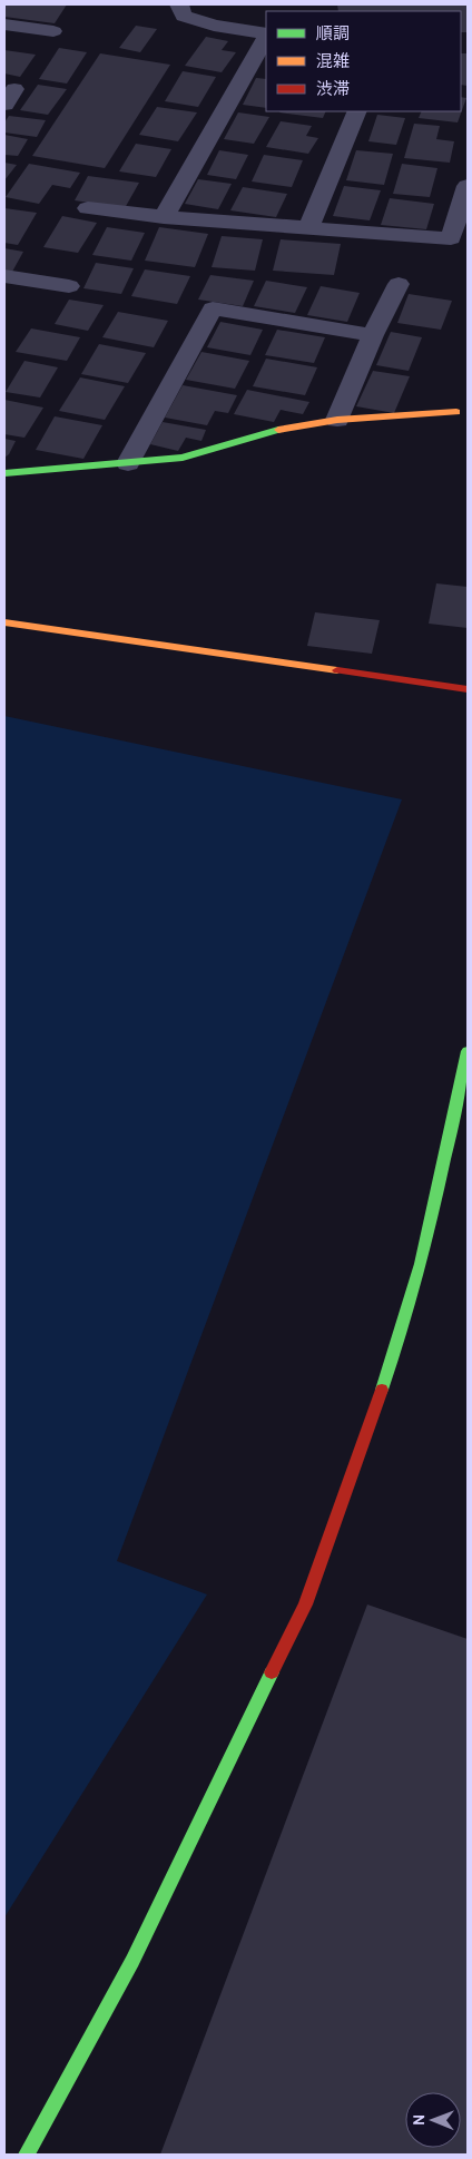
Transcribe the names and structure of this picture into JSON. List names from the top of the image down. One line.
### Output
{"legend":["順調","混雑","渋滞"],"north":"left"}
